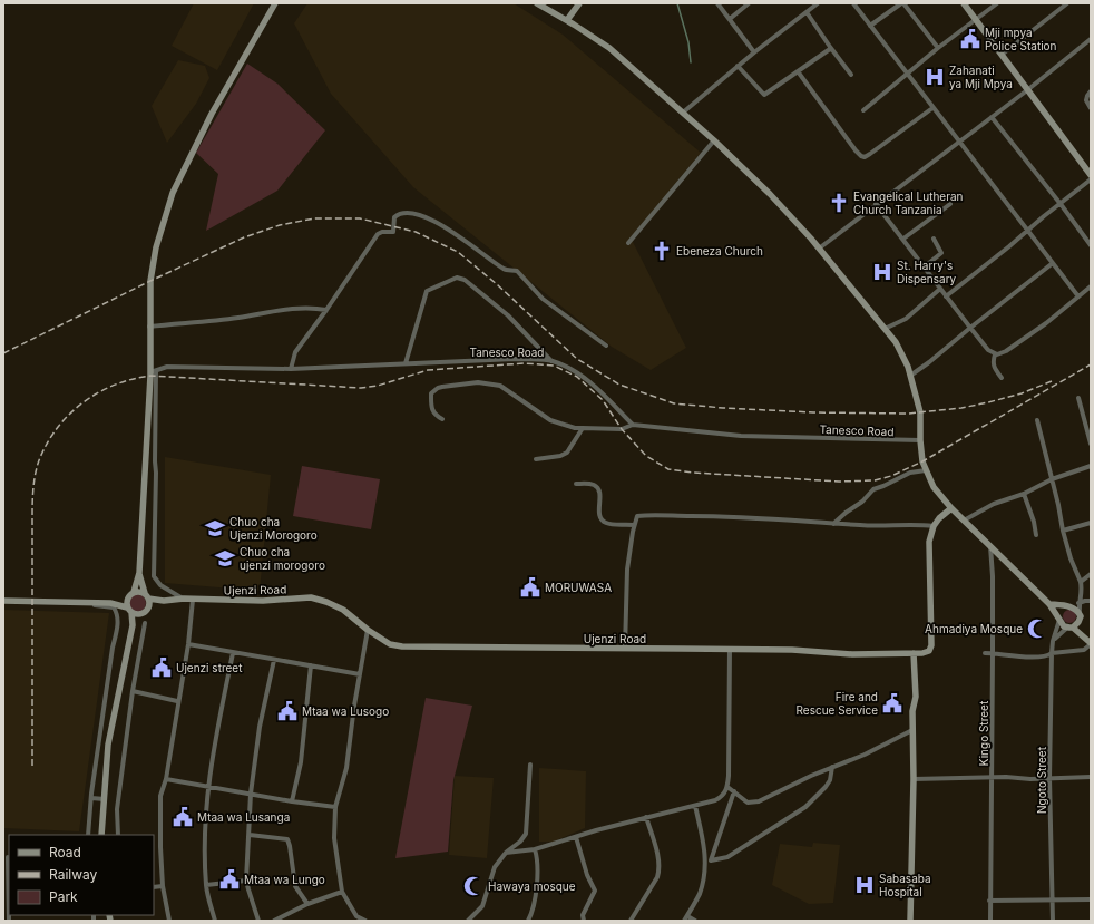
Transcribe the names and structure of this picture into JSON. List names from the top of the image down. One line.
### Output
{"streets":{"street":["Tanesco Road","Ujenzi Road","Kingo Street","Ngoto Street"]},"places":{"public building":["Mji mpya Police Station","MORUWASA","Ujenzi street","Fire and Rescue Service","Mtaa wa Lusogo","Mtaa wa Lusanga","Mtaa wa Lungo"],"hospital":["Zahanati ya Mji Mpya","St. Harry's Dispensary","Sabasaba Hospital"],"church":["Evangelical Lutheran Church Tanzania","Ebeneza Church"],"school or university":["Chuo cha Ujenzi Morogoro","Chuo cha ujenzi morogoro"],"mosque":["Ahmadiya Mosque","Hawaya mosque"]},"legend":["Road","Railway","Park"]}
